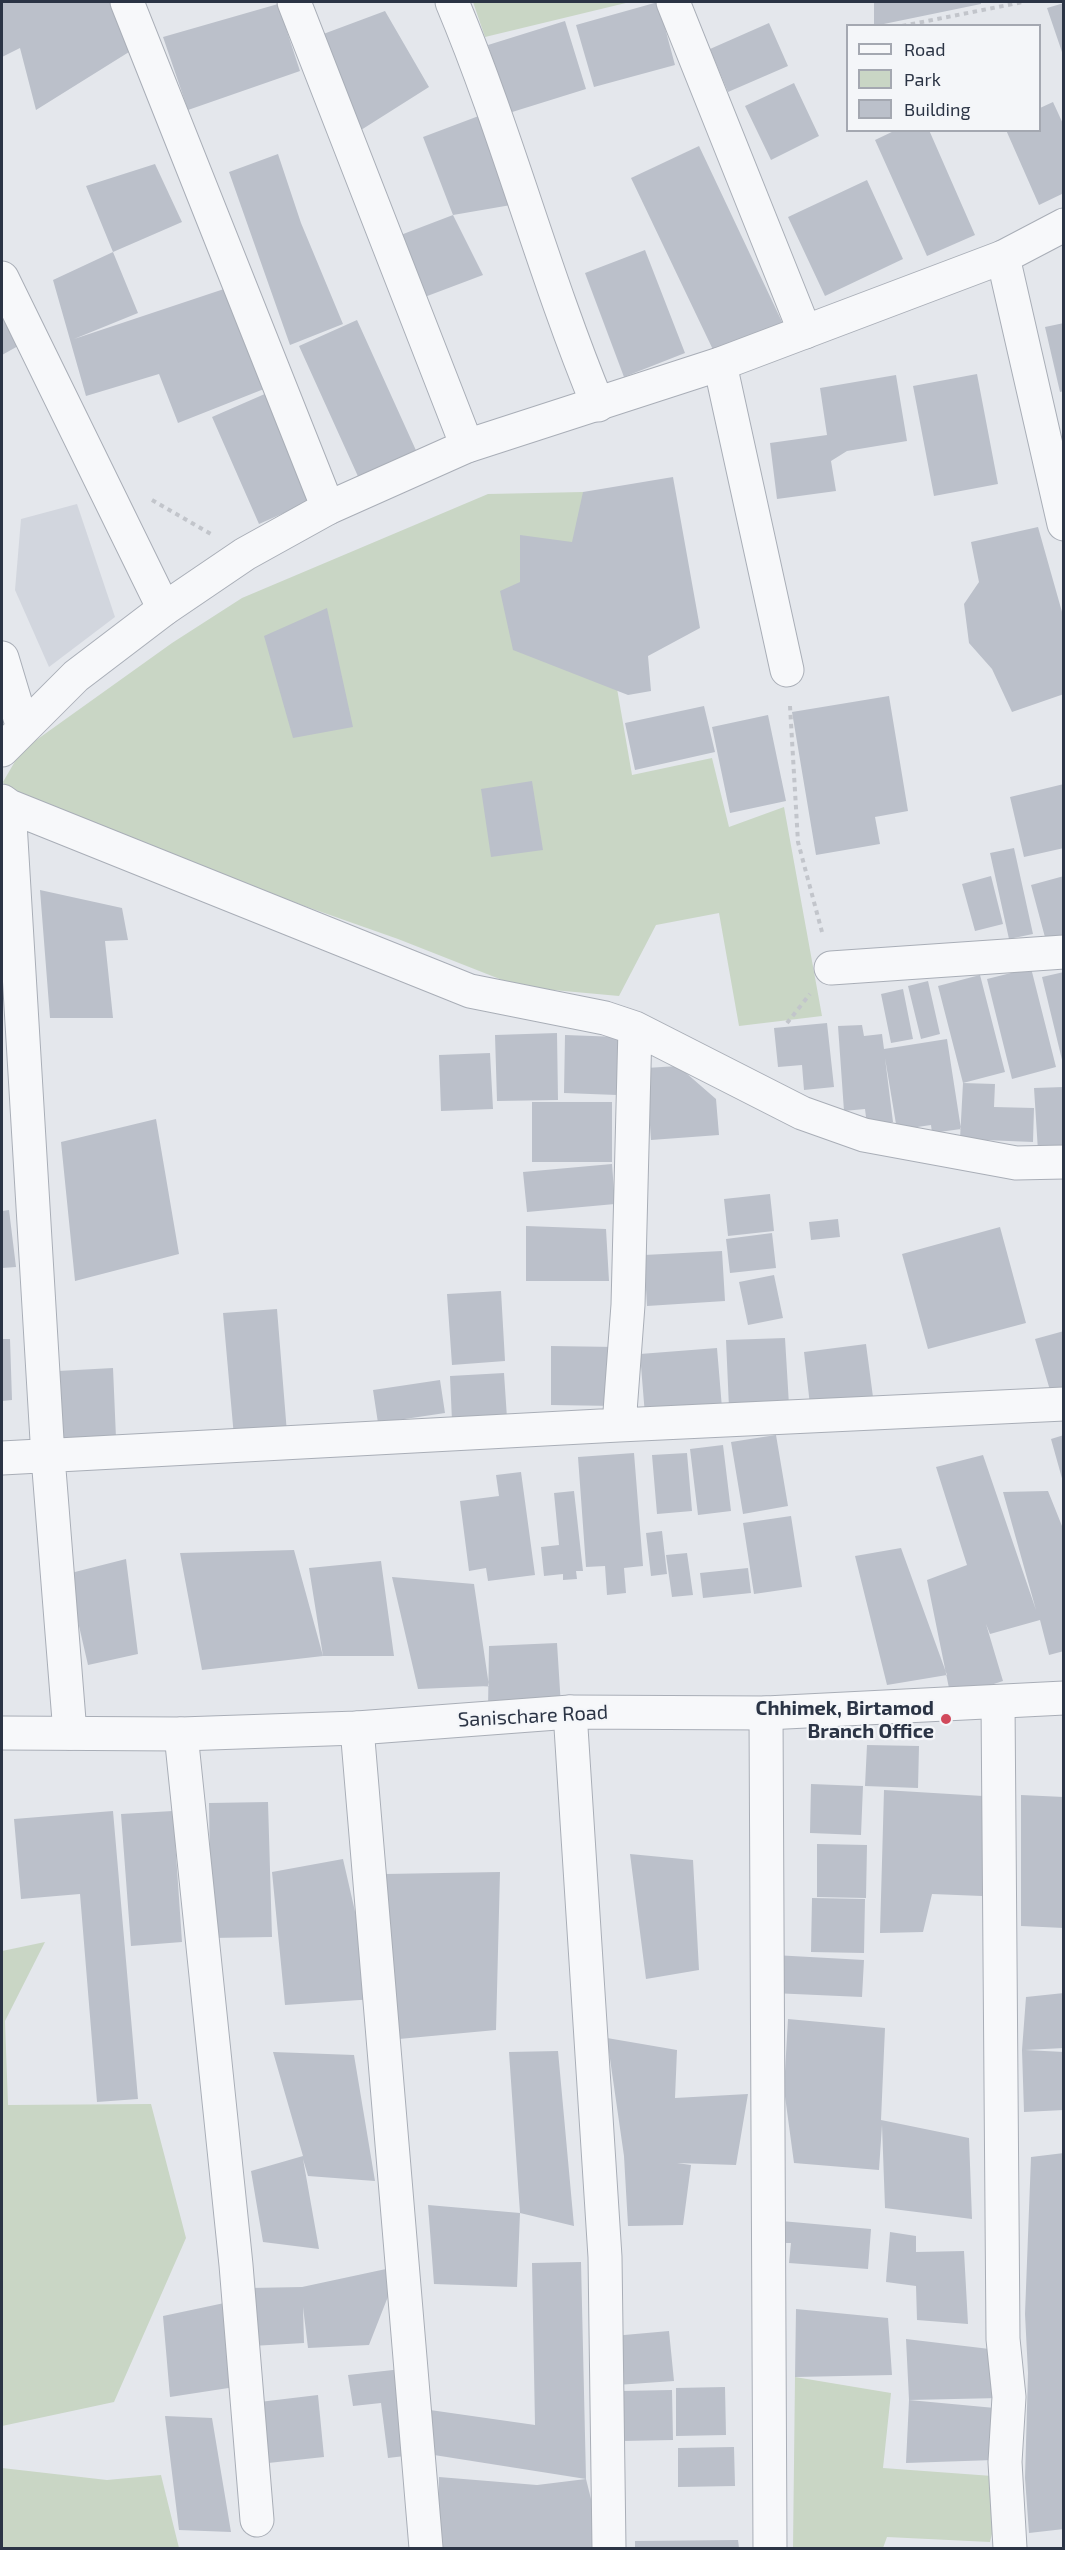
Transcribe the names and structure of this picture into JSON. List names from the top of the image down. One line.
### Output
{"streets":{"street":["Sanischare Road"]},"places":["Chhimek, Birtamod Branch Office"],"legend":["Road","Park","Building"]}
